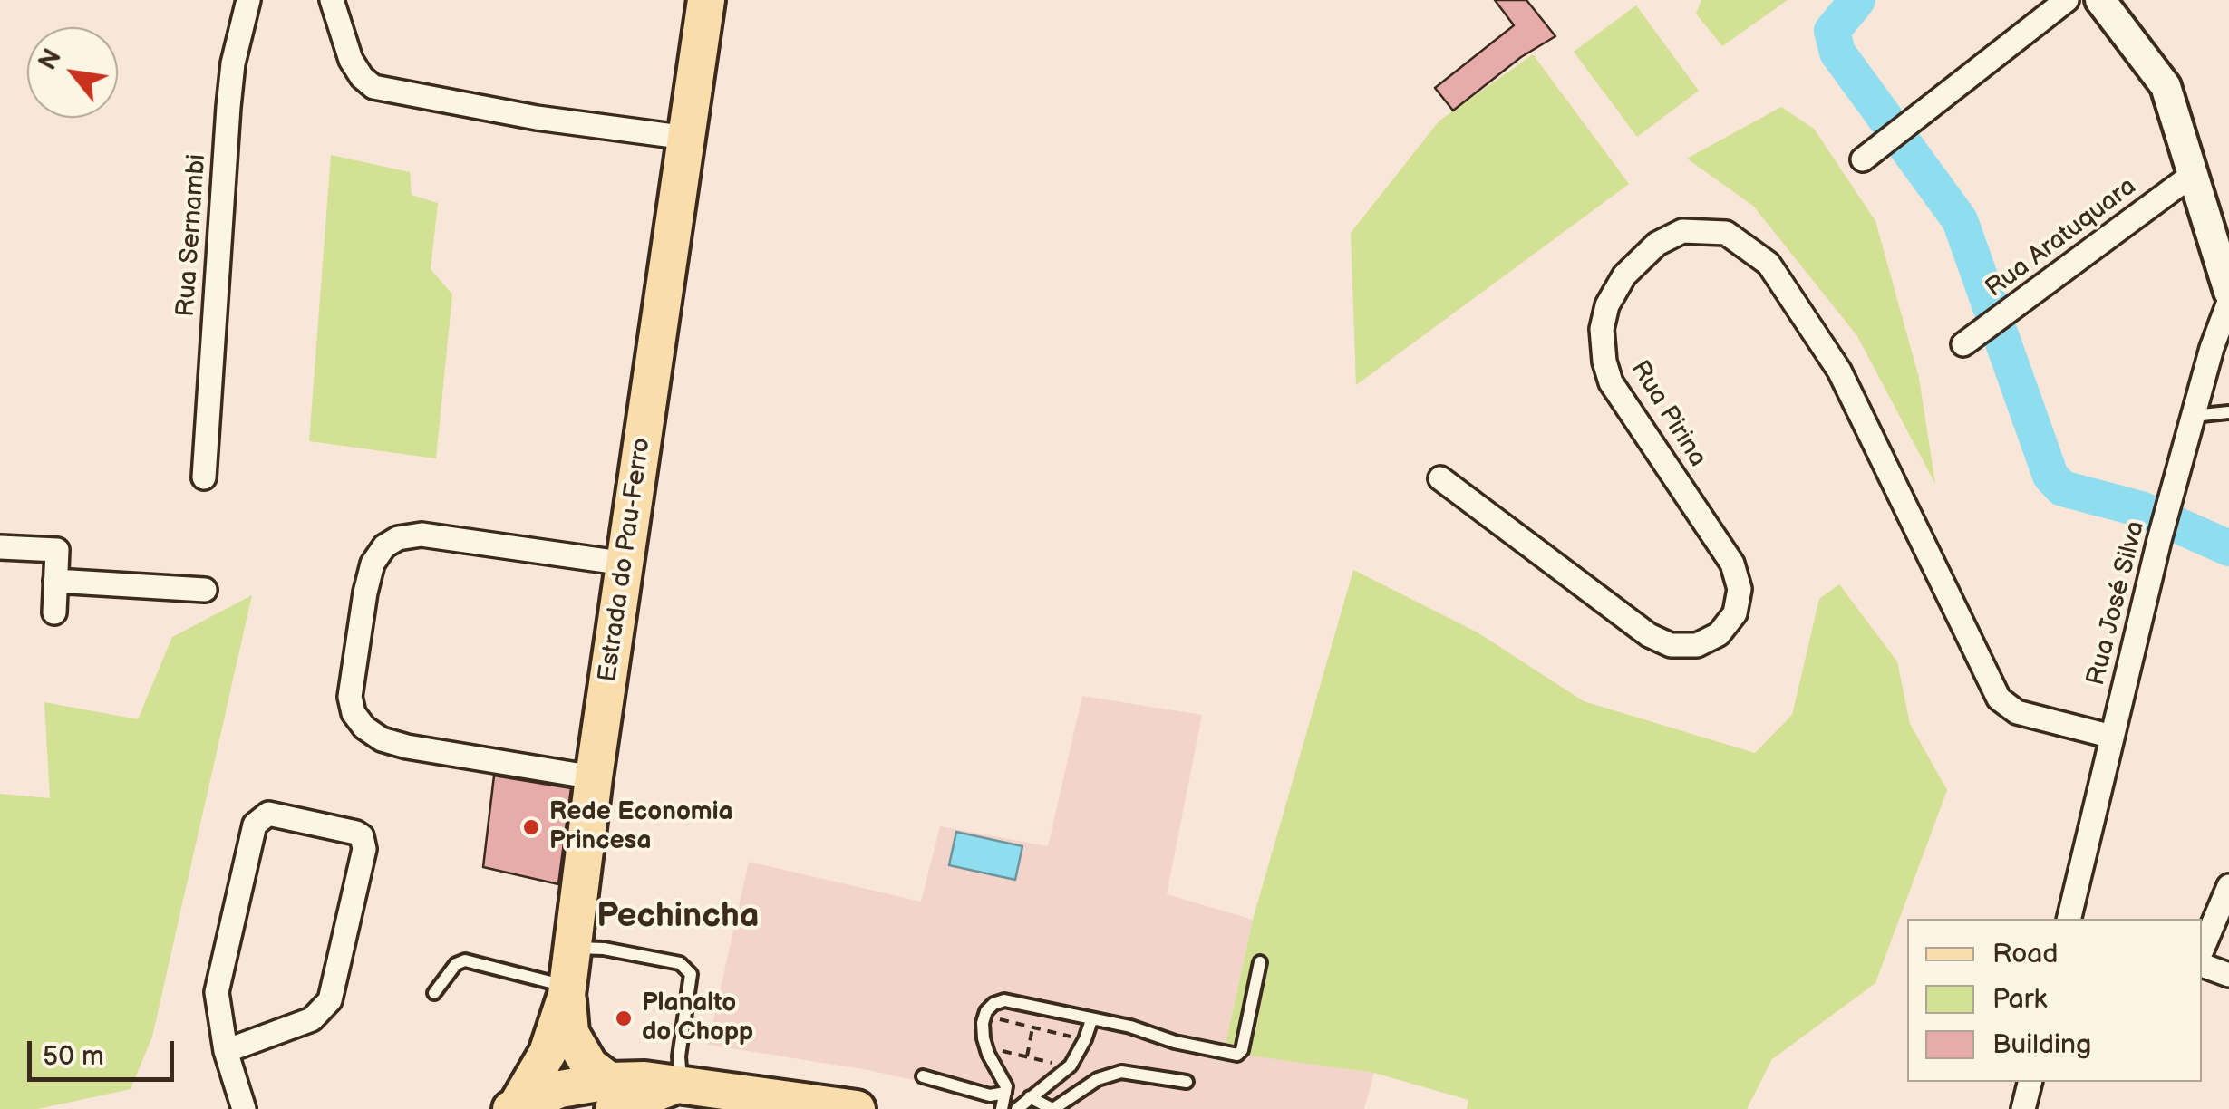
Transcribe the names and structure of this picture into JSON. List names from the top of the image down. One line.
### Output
{"streets":{"main road":["Estrada do Pau-Ferro"],"street":["Rua Sernambi","Rua Aratuquara","Rua Pirina","Rua José Silva"]},"crossings":[["Rua Pirina","Rua José Silva"]],"districts":["Pechincha"],"places":["Rede Economia Princesa","Planalto do Chopp"],"legend":["Road","Park","Building"],"scale_bar":"50 m","north":"top left"}
